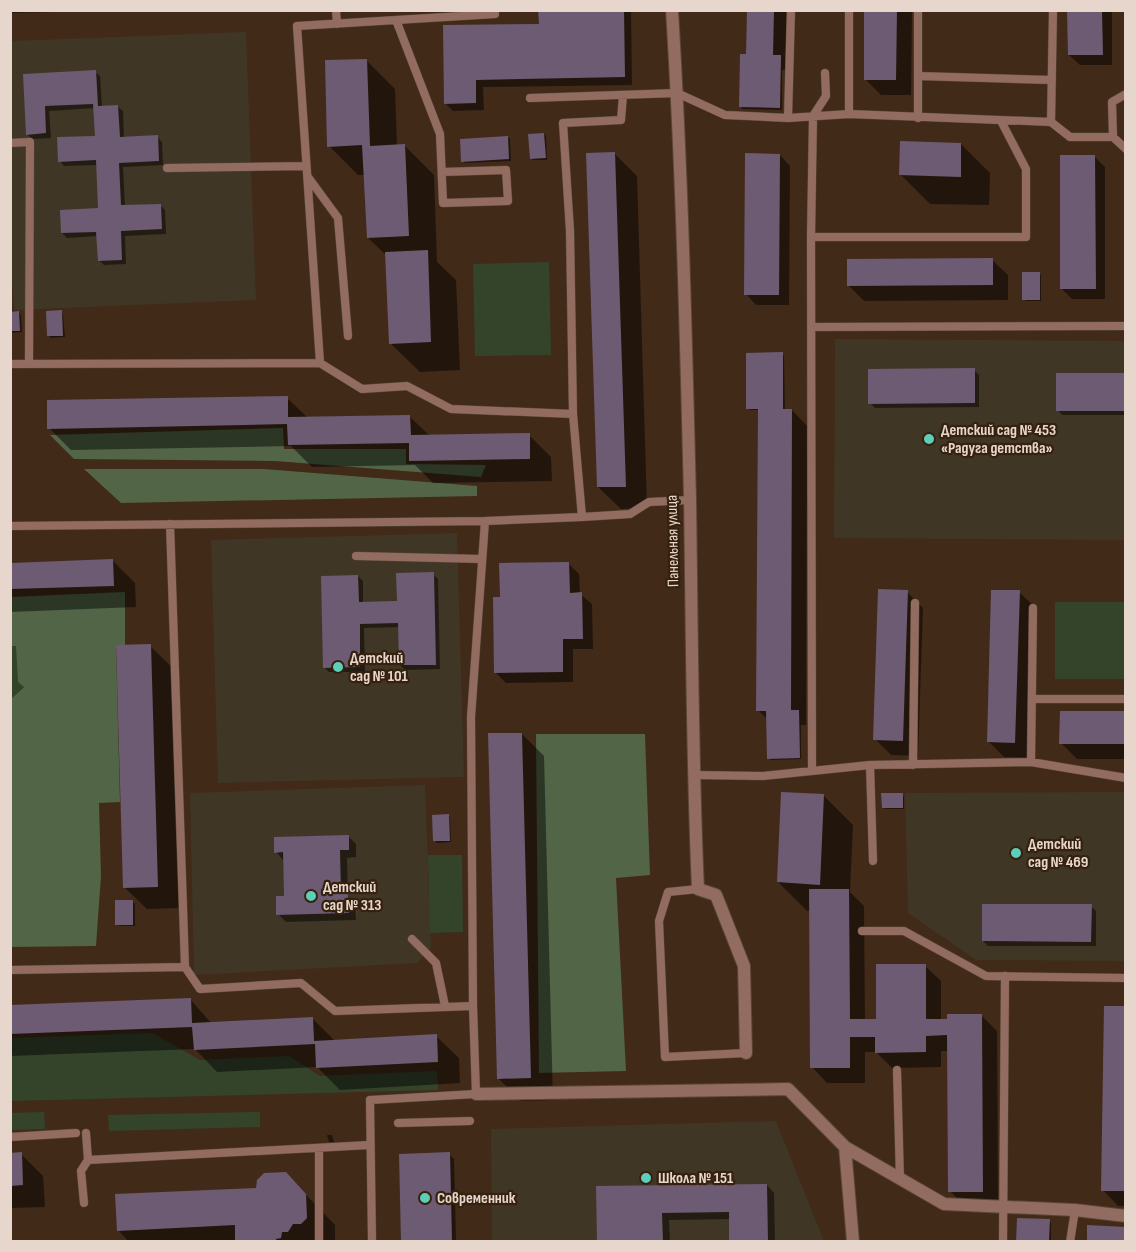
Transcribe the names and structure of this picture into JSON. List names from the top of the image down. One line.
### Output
{"streets":{"street":["Панельная улица"]},"places":["Детский сад № 453 «Радуга детства»","Детский сад № 101","Детский сад № 469","Детский сад № 313","Школа № 151","Современник"]}
